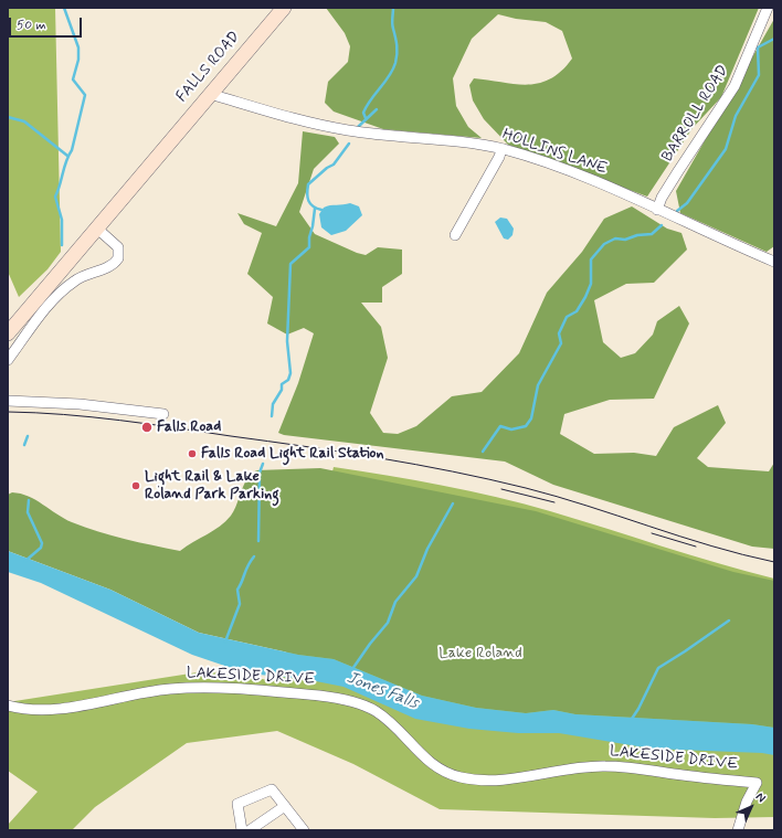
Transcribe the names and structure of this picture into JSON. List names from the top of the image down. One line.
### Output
{"streets":{"main road":["FALLS ROAD"],"street":["BARROLL ROAD","HOLLINS LANE","LAKESIDE DRIVE"]},"crossings":[["FALLS ROAD","HOLLINS LANE"],["BARROLL ROAD","HOLLINS LANE"]],"water":["Jones Falls"],"parks":["Lake Roland"],"places":["Falls Road","Falls Road Light Rail Station","Light Rail & Lake Roland Park Parking"],"scale_bar":"50 m","north":"top right"}
